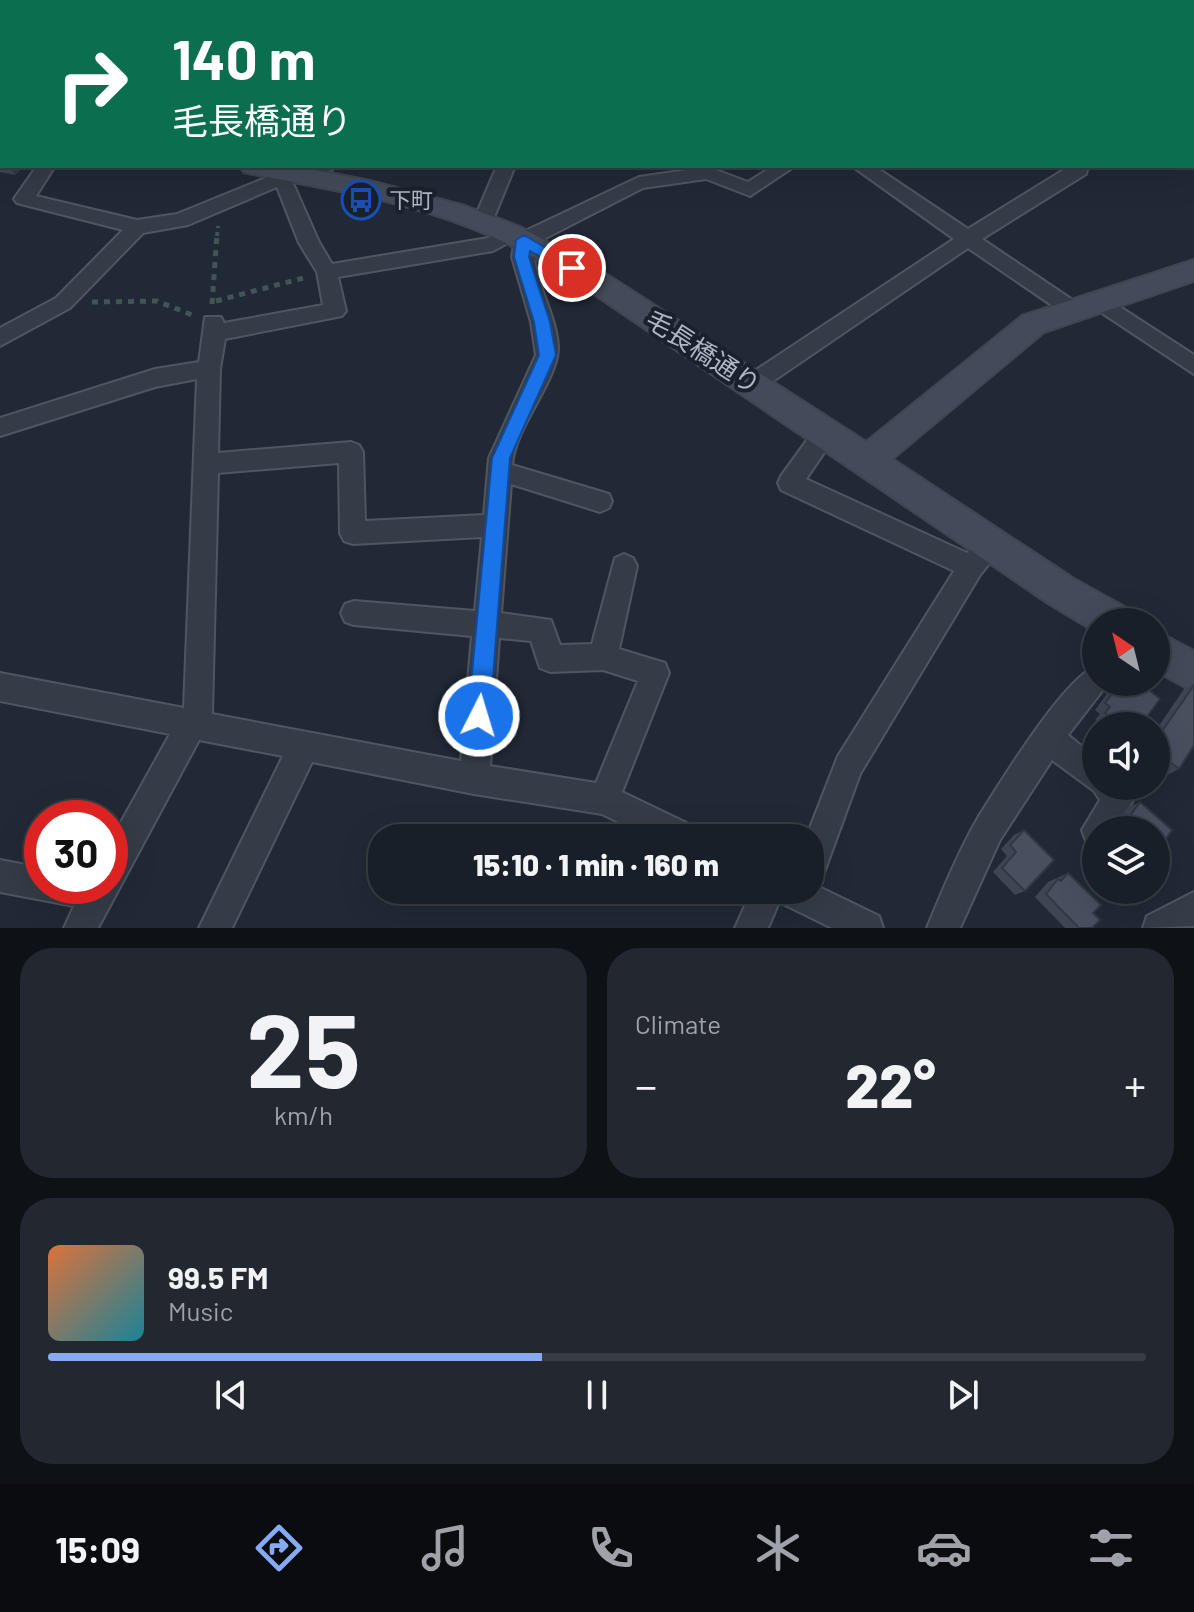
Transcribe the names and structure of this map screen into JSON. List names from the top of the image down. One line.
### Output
{"streets":{"street":["毛長橋通り"]},"places":{"bus stop":["下町"]},"north":"top left","page":{"turn":["140 m","毛長橋通り"],"limit":"30","trip":"15:10 · 1 min · 160 m","tile":[["25","km/h"],"Climate"],"heat":["−","22°","+"],"song":["99.5 FM","Music"],"tabs":"15:09"}}
